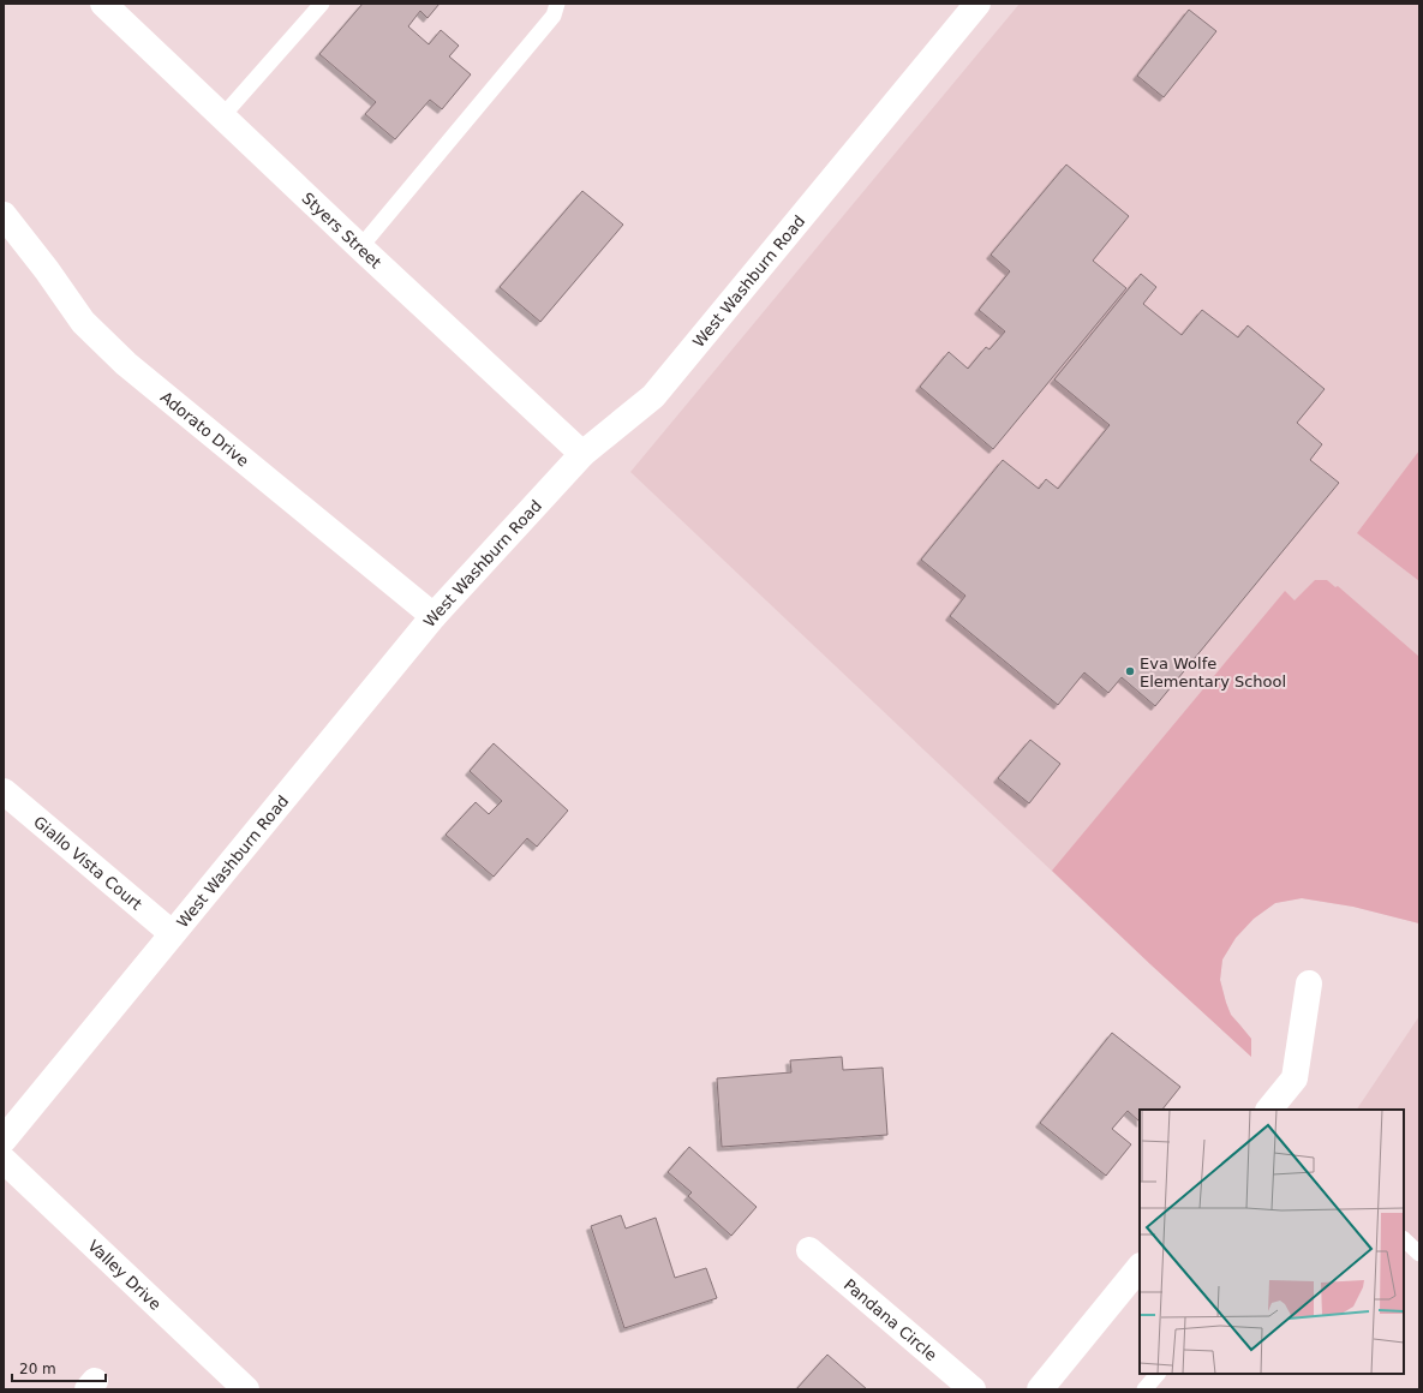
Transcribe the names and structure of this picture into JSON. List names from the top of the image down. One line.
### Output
{"streets":{"street":["Styers Street","West Washburn Road","Adorato Drive","Giallo Vista Court","Valley Drive","Pandana Circle"]},"crossings":[["Styers Street","West Washburn Road"],["West Washburn Road","Adorato Drive"],["West Washburn Road","Giallo Vista Court"]],"places":["Eva Wolfe Elementary School"],"scale_bar":"20 m"}
